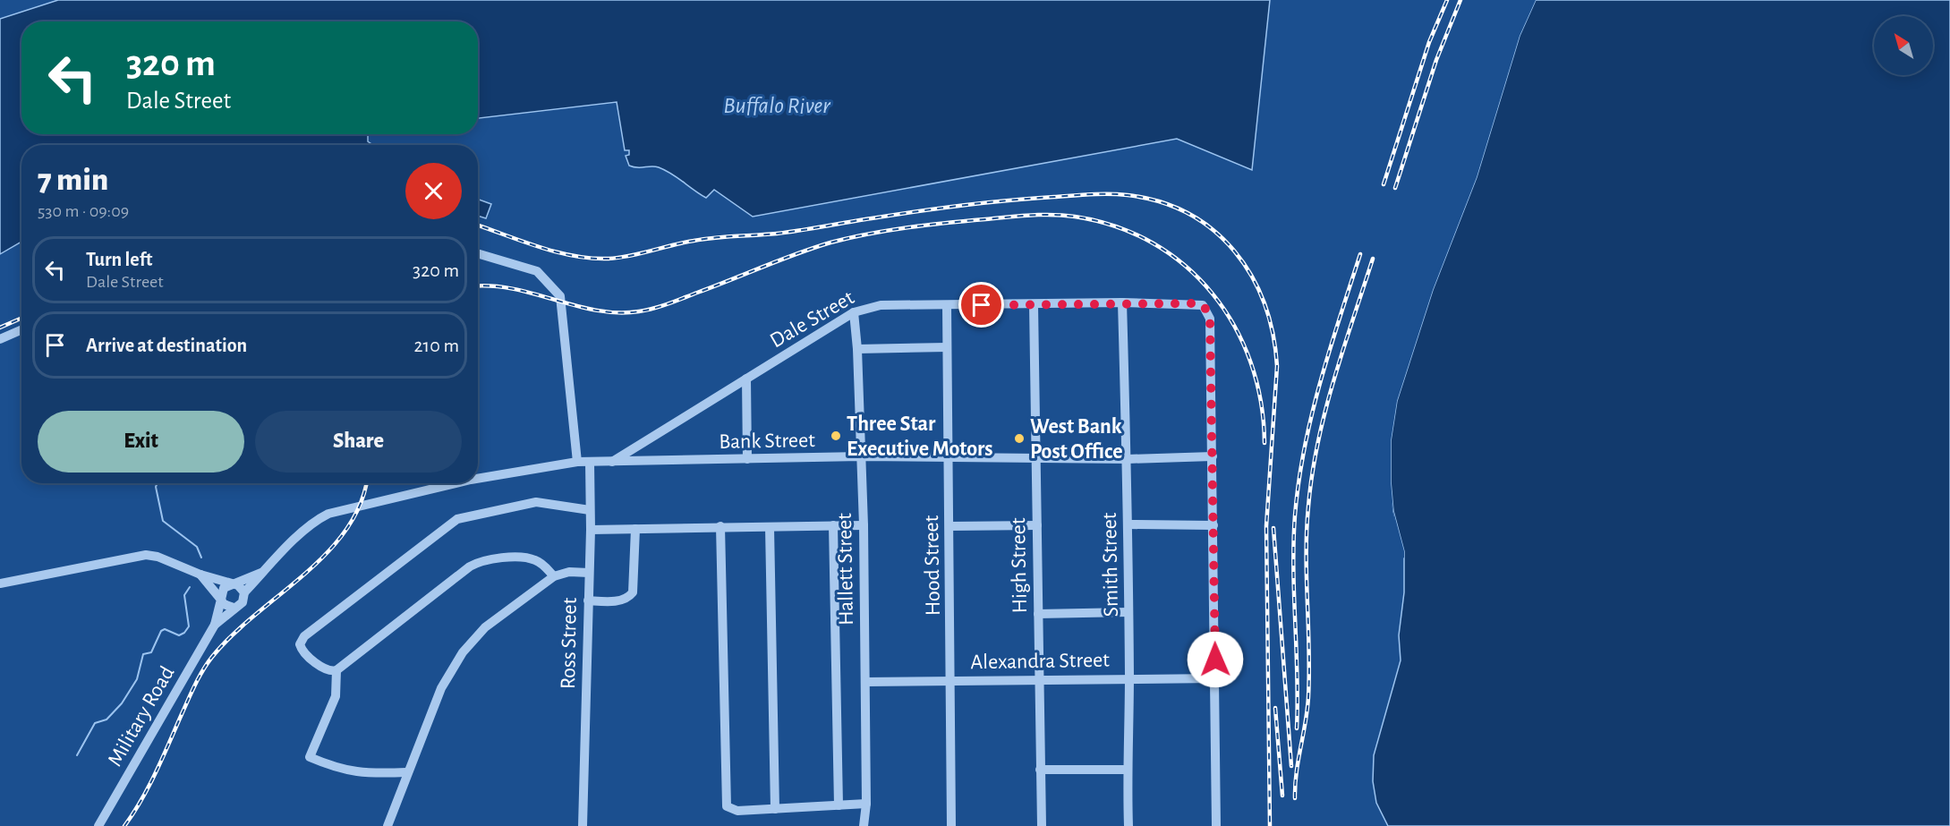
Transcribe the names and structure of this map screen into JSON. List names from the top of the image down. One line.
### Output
{"streets":{"street":["Dale Street","Bank Street","Smith Street","Hood Street","High Street","Hallett Street","Ross Street","Alexandra Street","Military Road"]},"crossings":[["Dale Street","Bank Street"],["Dale Street","Smith Street"],["Dale Street","Hood Street"],["Dale Street","High Street"],["Dale Street","Hallett Street"],["Bank Street","Smith Street"],["Bank Street","Hood Street"],["Bank Street","High Street"],["Bank Street","Hallett Street"],["Bank Street","Ross Street"],["Bank Street","Military Road"],["Smith Street","Alexandra Street"],["Hood Street","Alexandra Street"],["High Street","Alexandra Street"],["Hallett Street","Alexandra Street"]],"water":["Buffalo River"],"places":["Three Star Executive Motors","West Bank Post Office"],"north":"top left","page":{"turn":["320 m","Dale Street"],"heading":["7 min","530 m · 09:09"],"list":[{"name":"Turn left","note":"Dale Street","value":"320 m"},{"name":"Arrive at destination","value":"210 m"}],"buttons":["Exit","Share"]}}
